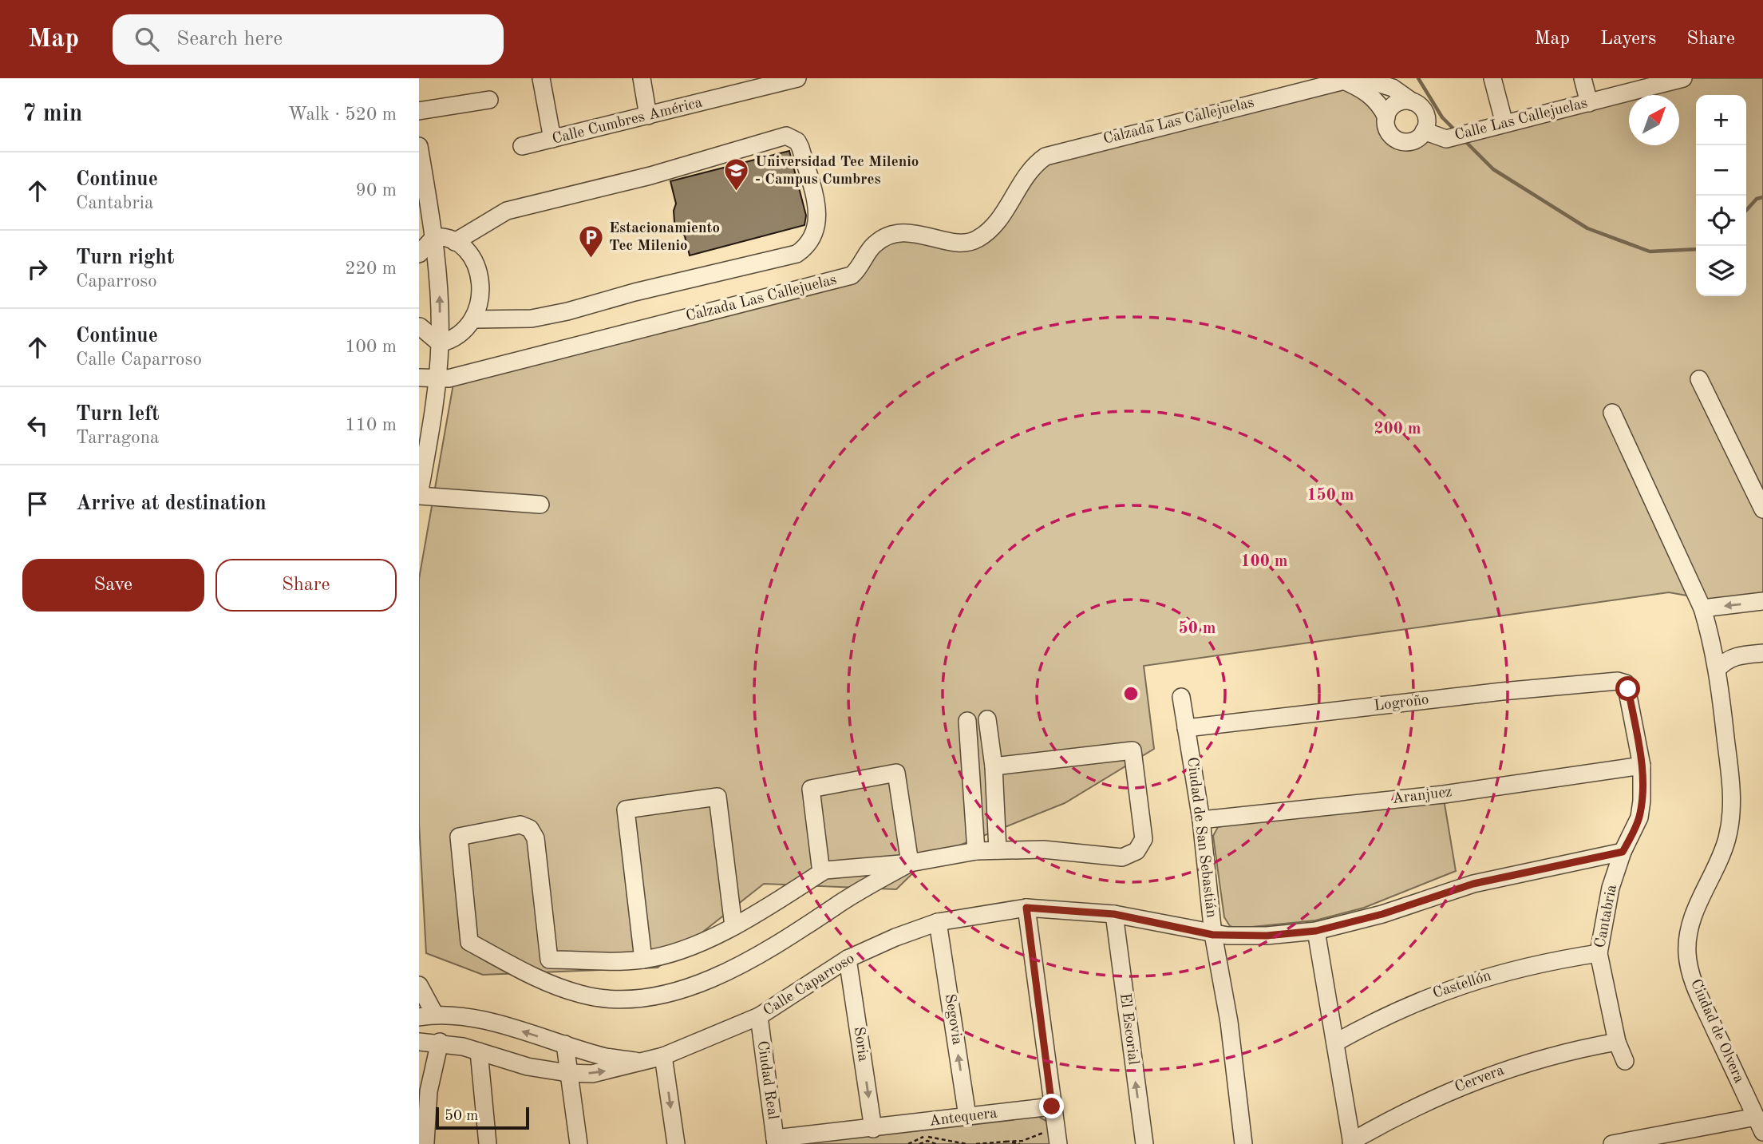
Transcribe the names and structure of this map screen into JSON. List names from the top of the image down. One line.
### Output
{"streets":{"street":["Calle Las Callejuelas","Calle Cumbres América","Calzada Las Callejuelas","Logroño","Aranjuez","Ciudad de San Sebastián","Cantabria","Calle Caparroso","Castellón","Segovia","El Escorial","Ciudad de Olvera","Soria","Cervera","Ciudad Real","Antequera"]},"crossings":[["Calle Las Callejuelas","Calzada Las Callejuelas"],["Logroño","Ciudad de San Sebastián"],["Logroño","Cantabria"],["Aranjuez","Ciudad de San Sebastián"],["Aranjuez","Cantabria"],["Ciudad de San Sebastián","Calle Caparroso"],["Cantabria","Calle Caparroso"],["Cantabria","Castellón"],["Cantabria","Cervera"],["Calle Caparroso","Segovia"],["Calle Caparroso","El Escorial"],["Calle Caparroso","Soria"],["Calle Caparroso","Ciudad Real"],["Segovia","Antequera"],["Soria","Antequera"],["Ciudad Real","Antequera"]],"one_way":["Soria"],"places":{"school or university":["Universidad Tec Milenio - Campus Cumbres"],"parking":["Estacionamiento Tec Milenio"]},"scale_bar":"50 m","north":"top right","page":{"header":"Map","search":"Search here","nav":["Map","Layers","Share"],"heading":["7 min","Walk · 520 m"],"map_buttons":["+","−"],"list":[["Continue","Cantabria","90 m"],["Turn right","Caparroso","220 m"],["Continue","Calle Caparroso","100 m"],["Turn left","Tarragona","110 m"],"Arrive at destination"],"buttons":["Save","Share"],"scale":"50 m"},"rings":["200 m","150 m","100 m","50 m"]}
